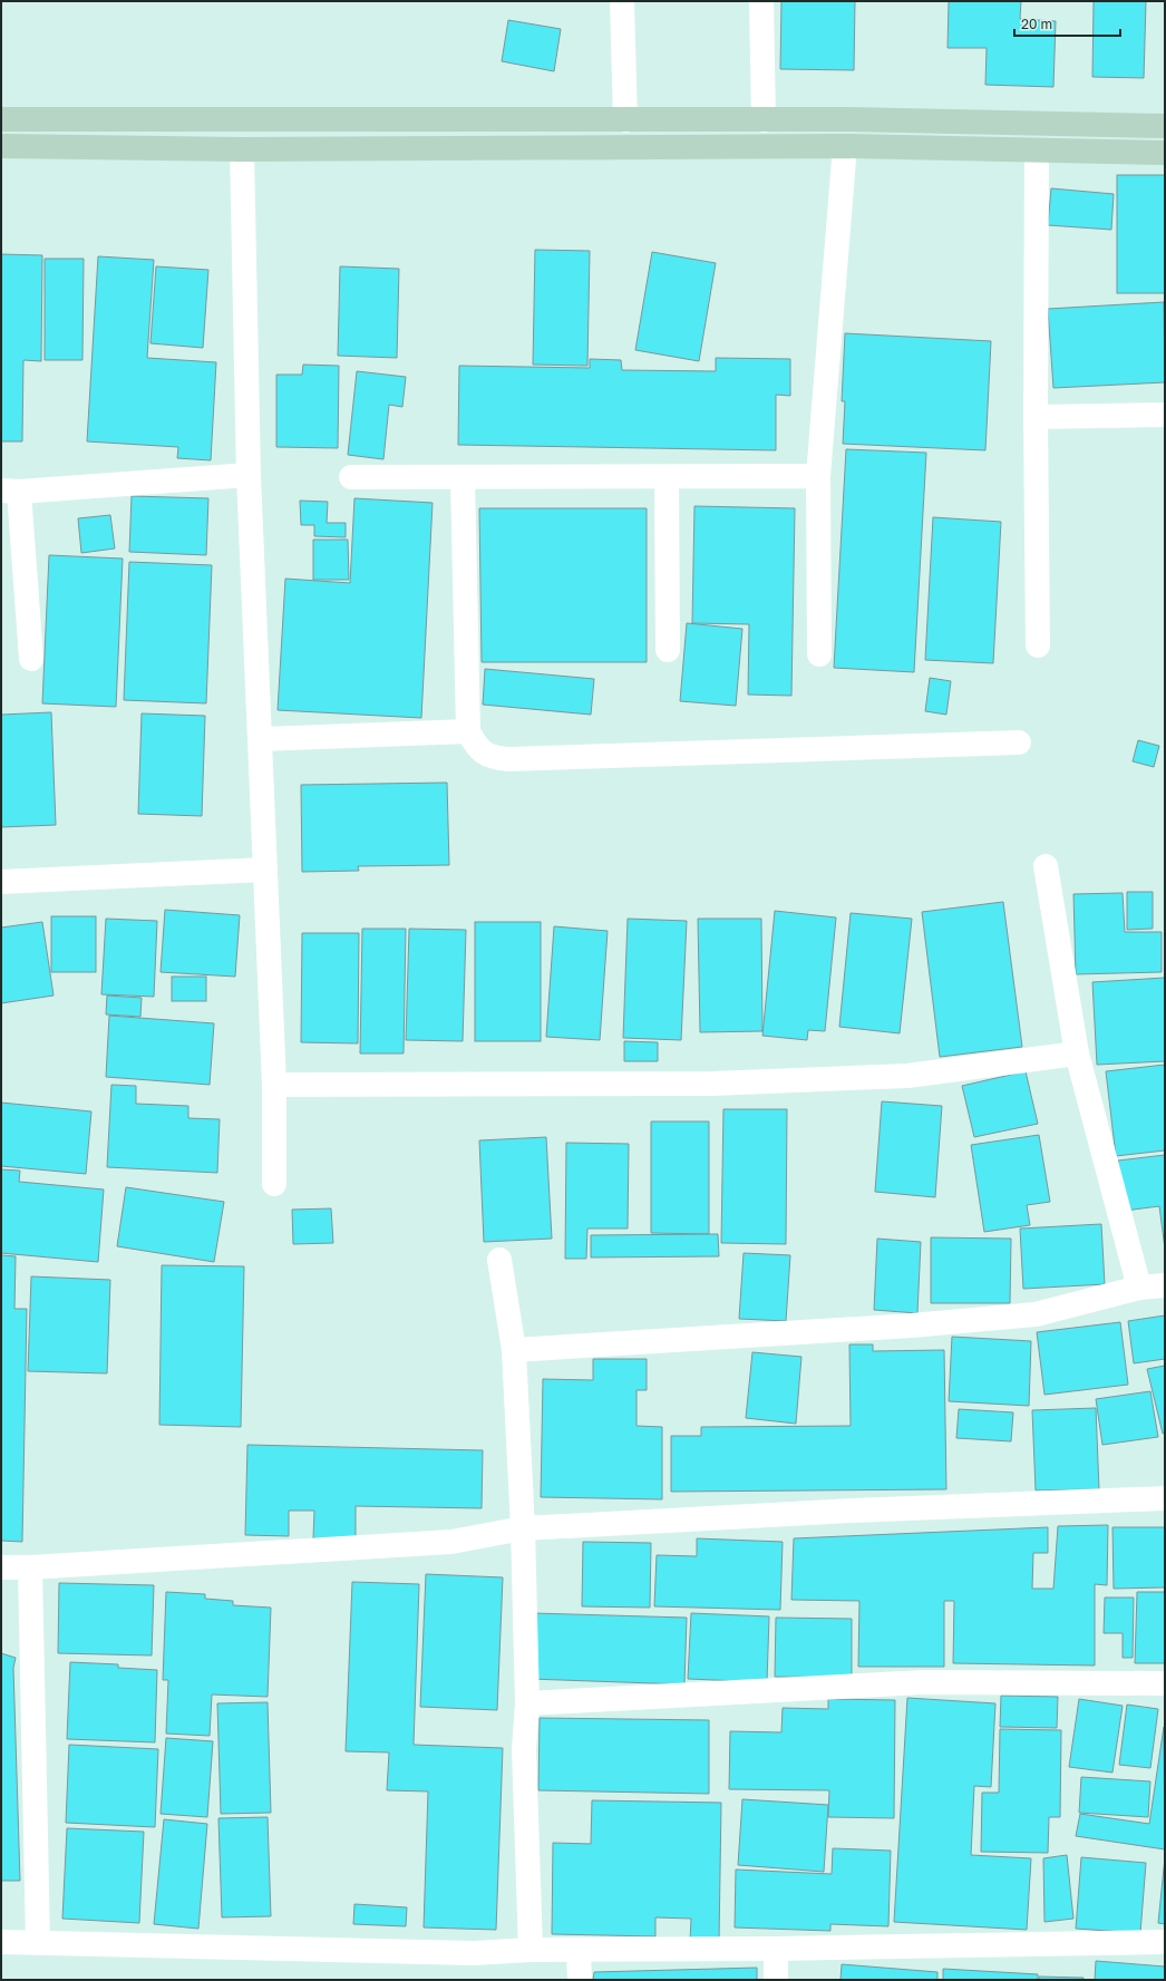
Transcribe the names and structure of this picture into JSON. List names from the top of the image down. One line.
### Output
{"scale_bar":"20 m"}
